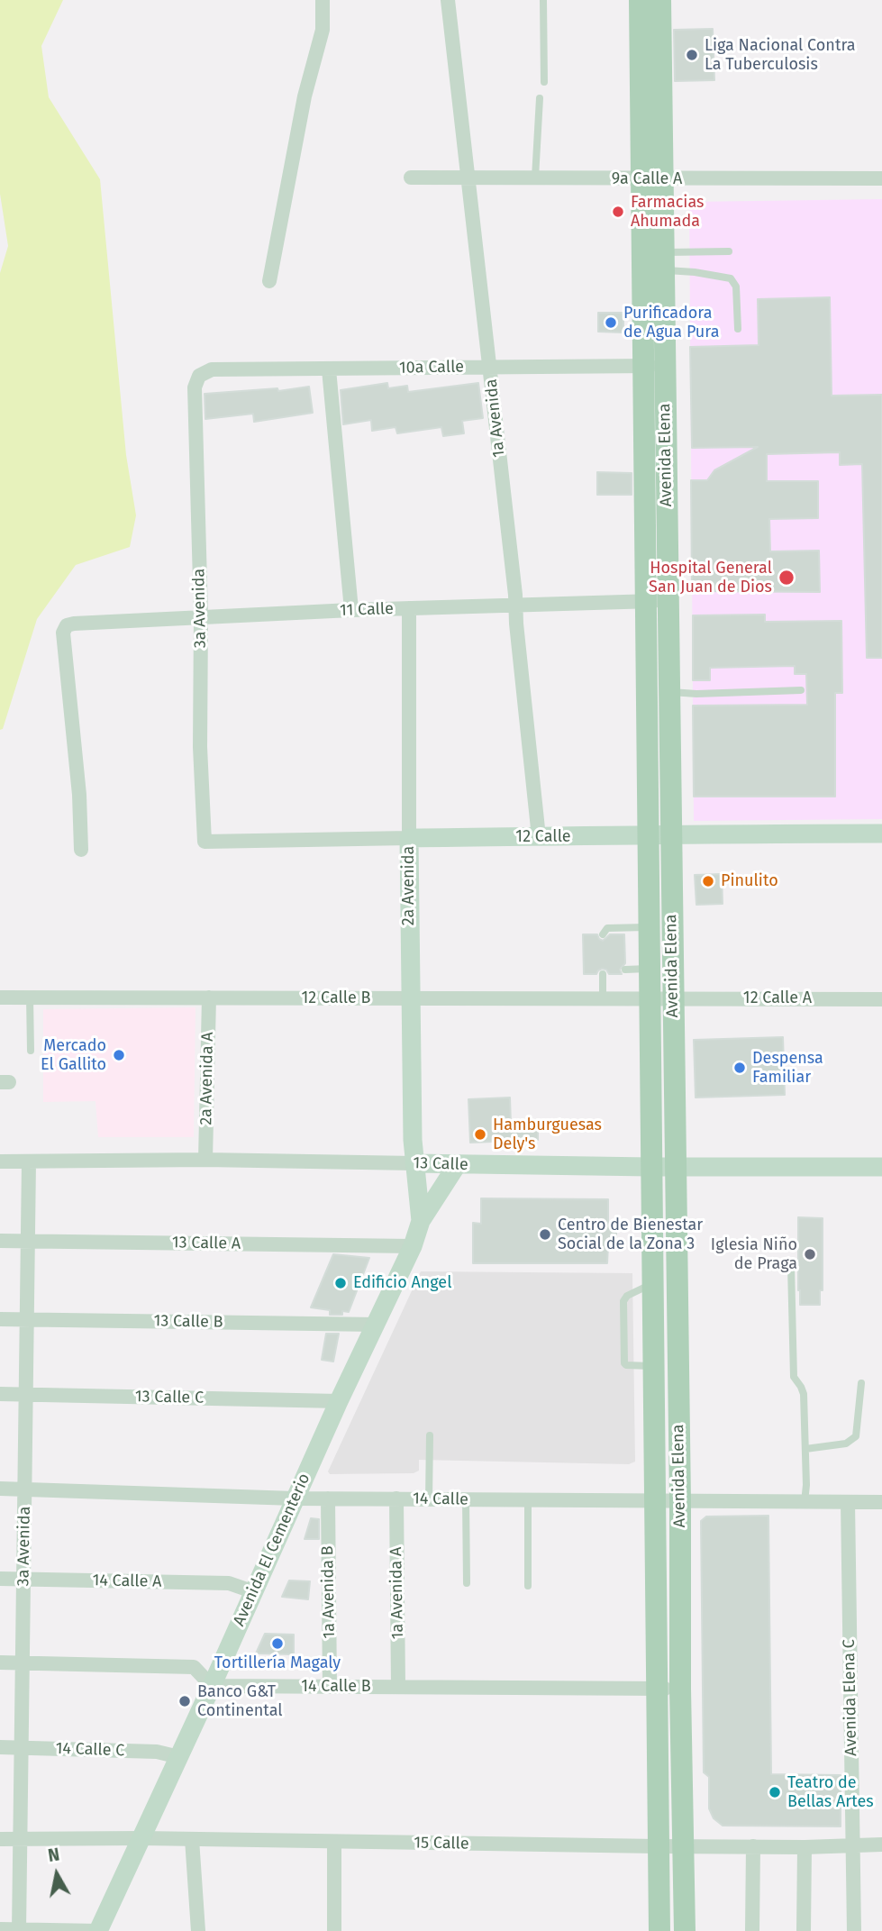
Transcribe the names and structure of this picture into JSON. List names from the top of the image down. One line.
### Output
{"streets":{"main road":["Avenida Elena","12 Calle","2a Avenida","13 Calle","Avenida El Cementerio"],"street":["9a Calle A","10a Calle","1a Avenida","3a Avenida","11 Calle","12 Calle B","12 Calle A","2a Avenida A","13 Calle A","13 Calle B","13 Calle C","14 Calle","14 Calle A","1a Avenida B","1a Avenida A","14 Calle B","Avenida Elena C","14 Calle C","15 Calle"]},"crossings":[["9a Calle A","1a Avenida"],["9a Calle A","Avenida Elena"],["10a Calle","1a Avenida"],["10a Calle","Avenida Elena"],["10a Calle","3a Avenida"],["1a Avenida","11 Calle"],["1a Avenida","12 Calle"],["Avenida Elena","11 Calle"],["Avenida Elena","12 Calle"],["Avenida Elena","12 Calle B"],["Avenida Elena","12 Calle A"],["Avenida Elena","13 Calle"],["Avenida Elena","14 Calle"],["Avenida Elena","14 Calle B"],["Avenida Elena","15 Calle"],["3a Avenida","11 Calle"],["3a Avenida","12 Calle"],["3a Avenida","13 Calle"],["3a Avenida","13 Calle A"],["3a Avenida","13 Calle B"],["3a Avenida","13 Calle C"],["3a Avenida","14 Calle"],["3a Avenida","14 Calle A"],["3a Avenida","14 Calle C"],["3a Avenida","15 Calle"],["11 Calle","2a Avenida"],["12 Calle","2a Avenida"],["2a Avenida","12 Calle B"],["2a Avenida","13 Calle"],["2a Avenida","Avenida El Cementerio"],["12 Calle B","12 Calle A"],["12 Calle B","2a Avenida A"],["2a Avenida A","13 Calle"],["13 Calle","Avenida El Cementerio"],["13 Calle A","Avenida El Cementerio"],["13 Calle B","Avenida El Cementerio"],["13 Calle C","Avenida El Cementerio"],["14 Calle","Avenida El Cementerio"],["14 Calle","1a Avenida B"],["14 Calle","1a Avenida A"],["14 Calle","Avenida Elena C"],["Avenida El Cementerio","14 Calle A"],["Avenida El Cementerio","14 Calle B"],["Avenida El Cementerio","14 Calle C"],["Avenida El Cementerio","15 Calle"],["1a Avenida B","14 Calle B"],["1a Avenida A","14 Calle B"],["Avenida Elena C","15 Calle"]],"places":["Liga Nacional Contra La Tuberculosis","Farmacias Ahumada","Purificadora de Agua Pura","Hospital General San Juan de Dios","Pinulito","Mercado El Gallito","Despensa Familiar","Hamburguesas Dely's","Centro de Bienestar Social de la Zona 3","Iglesia Niño de Praga","Edificio Angel","Tortillería Magaly","Banco G&T Continental","Teatro de Bellas Artes"],"north":"top"}
